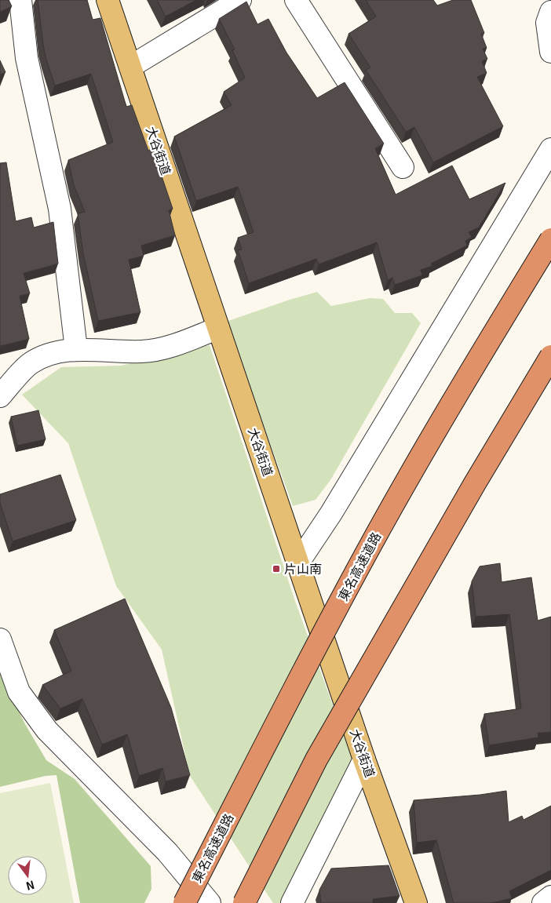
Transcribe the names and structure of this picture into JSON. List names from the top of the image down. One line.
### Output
{"streets":{"highway":["東名高速道路"],"main road":["大谷街道"]},"places":{"transit":["片山南"]},"north":"bottom"}
